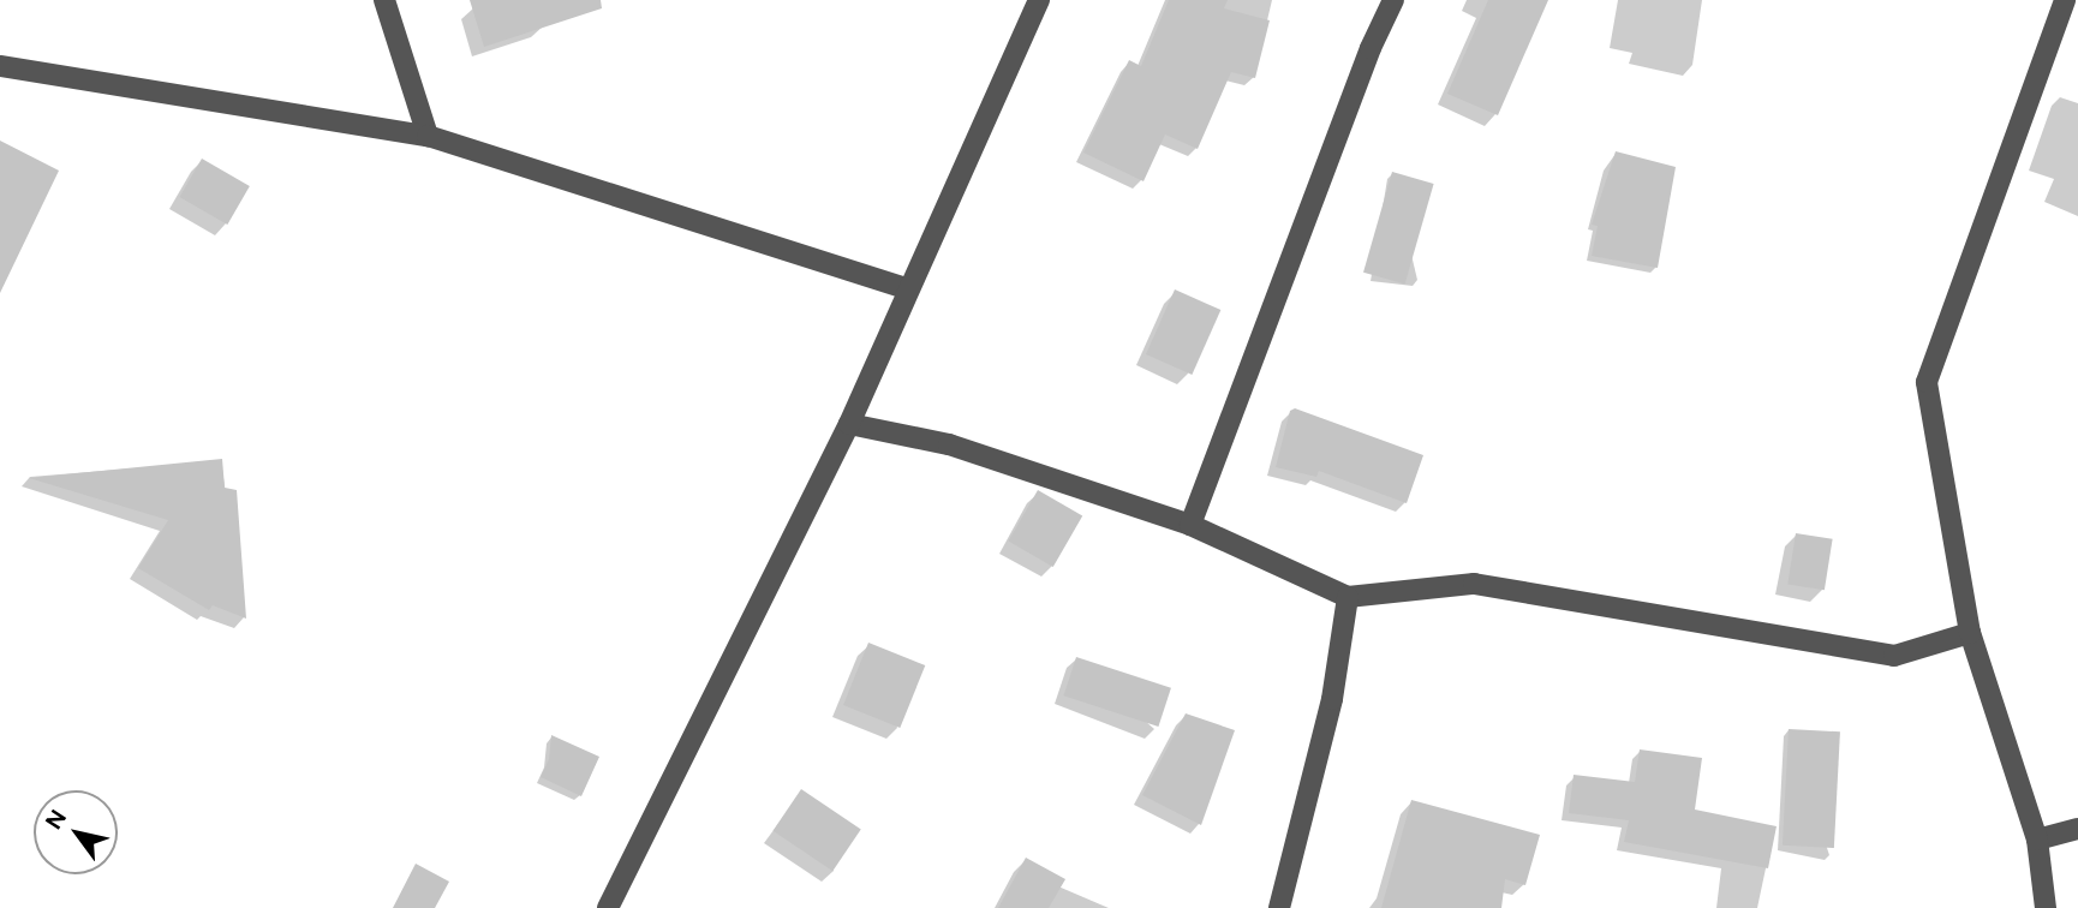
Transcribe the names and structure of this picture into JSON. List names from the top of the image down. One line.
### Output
{"north":"top left"}
